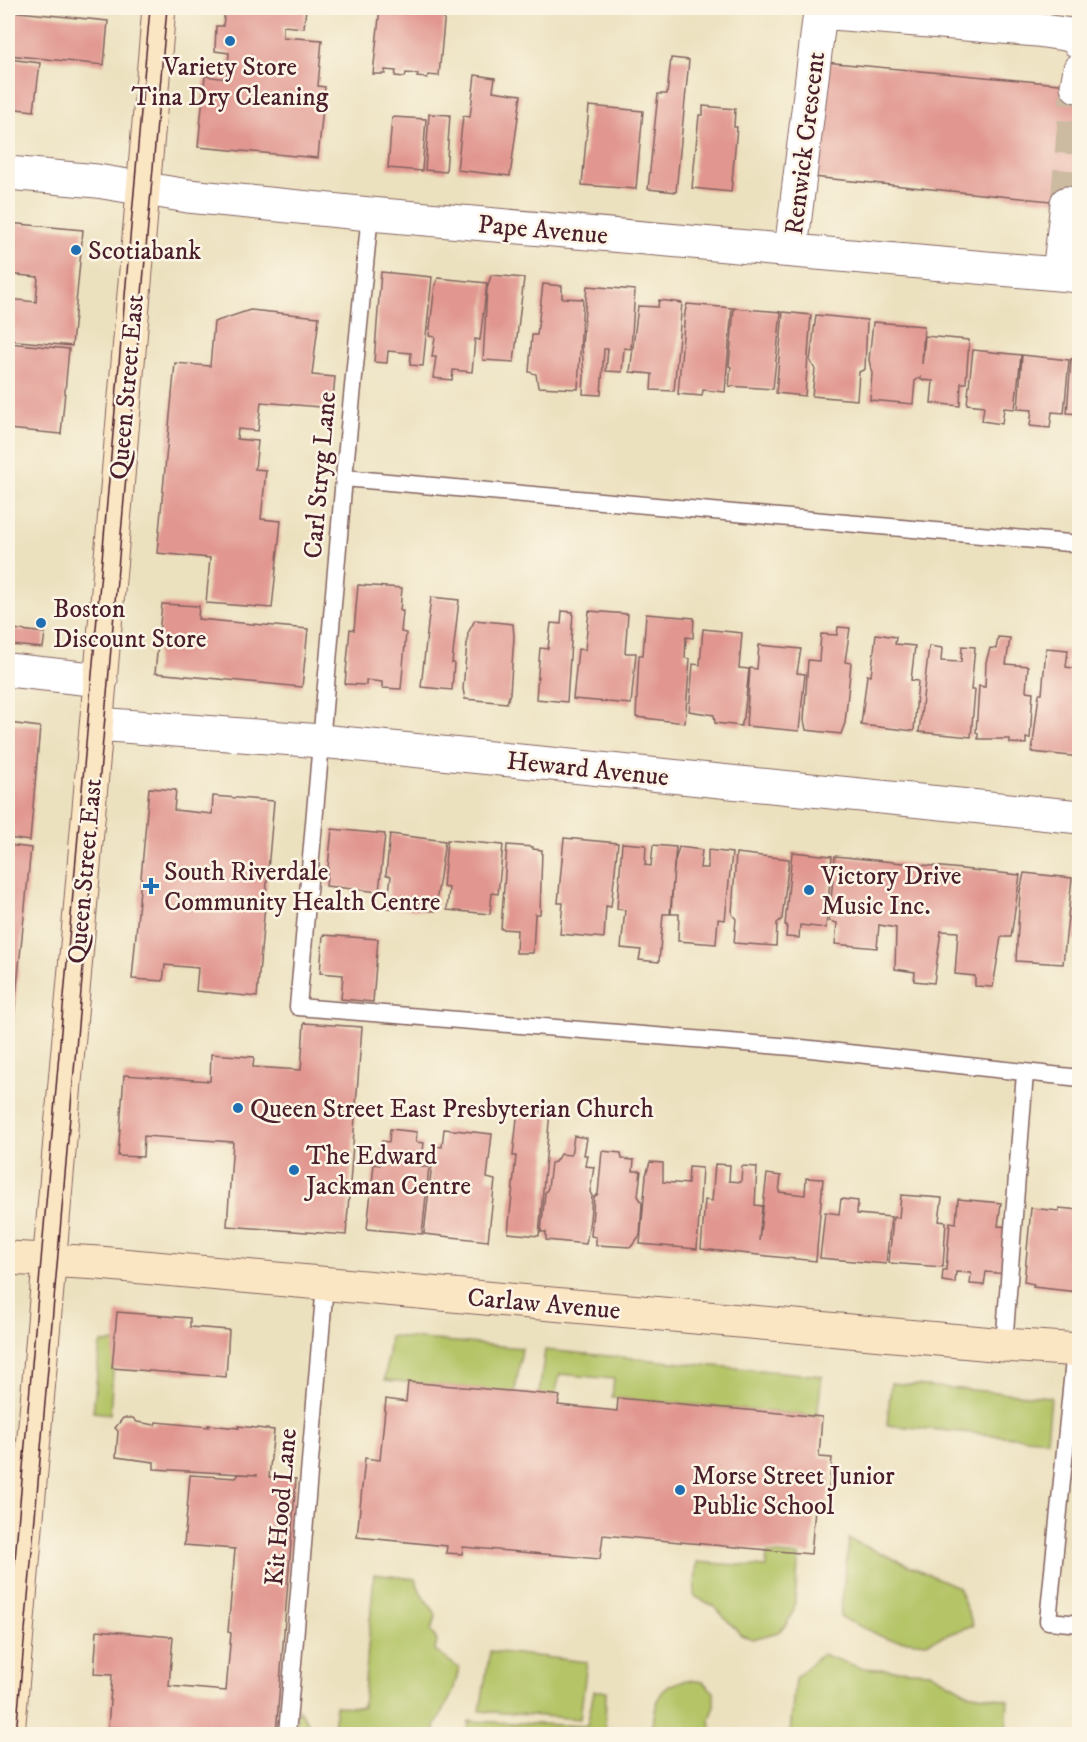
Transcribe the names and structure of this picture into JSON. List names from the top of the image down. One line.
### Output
{"streets":{"main road":["Queen Street East","Carlaw Avenue"],"street":["Renwick Crescent","Pape Avenue","Heward Avenue"],"lane":["Carl Stryg Lane","Kit Hood Lane"]},"crossings":[["Renwick Crescent","Pape Avenue"],["Pape Avenue","Queen Street East"],["Pape Avenue","Carl Stryg Lane"],["Queen Street East","Heward Avenue"],["Queen Street East","Carlaw Avenue"],["Carl Stryg Lane","Heward Avenue"],["Carlaw Avenue","Kit Hood Lane"]],"places":{"other":["Variety Store Tina Dry Cleaning","Scotiabank","Boston Discount Store","Victory Drive Music Inc.","Queen Street East Presbyterian Church","The Edward Jackman Centre","Morse Street Junior Public School"],"health":["South Riverdale Community Health Centre"]}}
